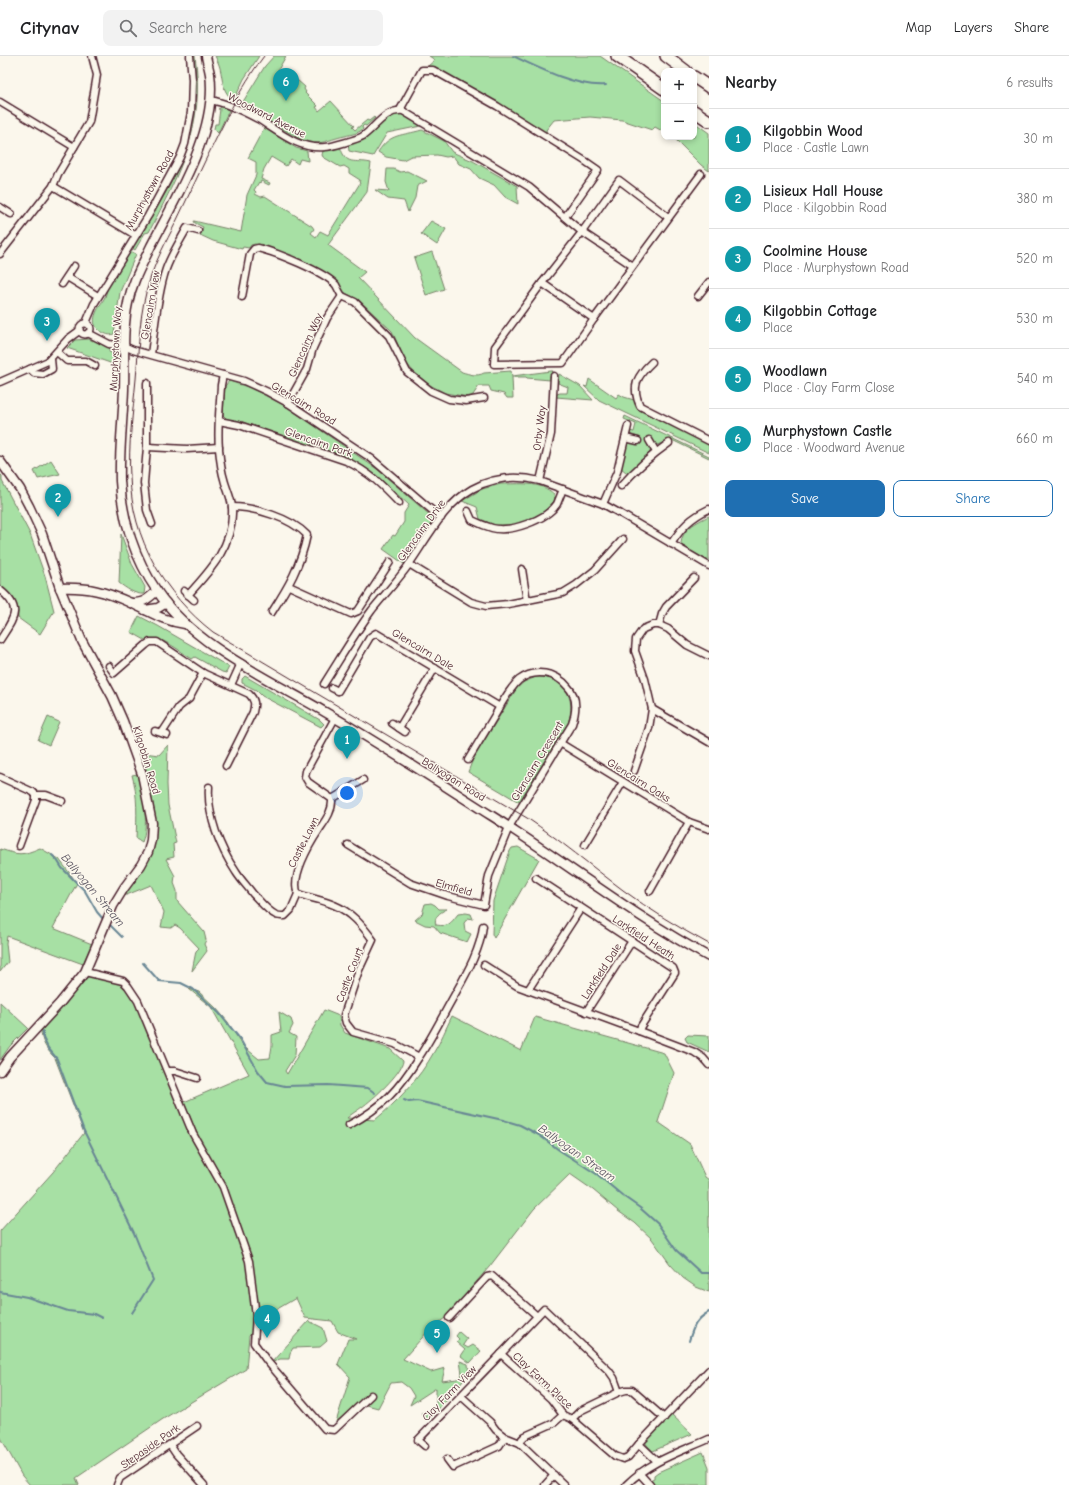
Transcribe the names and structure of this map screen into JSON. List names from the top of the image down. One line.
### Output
{"streets":{"street":["Woodward Avenue","Murphystown Road","Glencairn View","Glencairn Way","Murphystown Way","Glencairn Road","Orby Way","Glencairn Park","Glencairn Drive","Glencairn Dale","Kilgobbin Road","Glencairn Crescent","Ballyogan Road","Glencairn Oaks","Castle Lawn","Elmfield","Larkfield Heath","Larkfield Dale","Castle Court","Clay Farm Place","Clay Farm View","Stepaside Park"]},"crossings":[["Woodward Avenue","Murphystown Way"],["Murphystown Road","Glencairn Road"],["Glencairn View","Glencairn Road"],["Glencairn Way","Glencairn Road"],["Murphystown Way","Glencairn Road"],["Murphystown Way","Ballyogan Road"],["Glencairn Road","Glencairn Drive"],["Orby Way","Glencairn Drive"],["Glencairn Dale","Glencairn Crescent"],["Kilgobbin Road","Ballyogan Road"],["Glencairn Crescent","Ballyogan Road"],["Glencairn Crescent","Glencairn Oaks"],["Glencairn Crescent","Elmfield"],["Ballyogan Road","Elmfield"],["Castle Lawn","Castle Court"],["Larkfield Heath","Larkfield Dale"],["Clay Farm Place","Clay Farm View"]],"water":["Ballyogan Stream"],"page":{"header":"Citynav","search":"Search here","nav":["Map","Layers","Share"],"heading":["Nearby","6 results"],"map_buttons":["+","−"],"pins":["6","3","2","1","4","5"],"list":[{"mark":"1","name":"Kilgobbin Wood","note":"Place · Castle Lawn","value":"30 m"},{"mark":"2","name":"Lisieux Hall House","note":"Place · Kilgobbin Road","value":"380 m"},{"mark":"3","name":"Coolmine House","note":"Place · Murphystown Road","value":"520 m"},{"mark":"4","name":"Kilgobbin Cottage","note":"Place","value":"530 m"},{"mark":"5","name":"Woodlawn","note":"Place · Clay Farm Close","value":"540 m"},{"mark":"6","name":"Murphystown Castle","note":"Place · Woodward Avenue","value":"660 m"}],"buttons":["Save","Share"]}}
